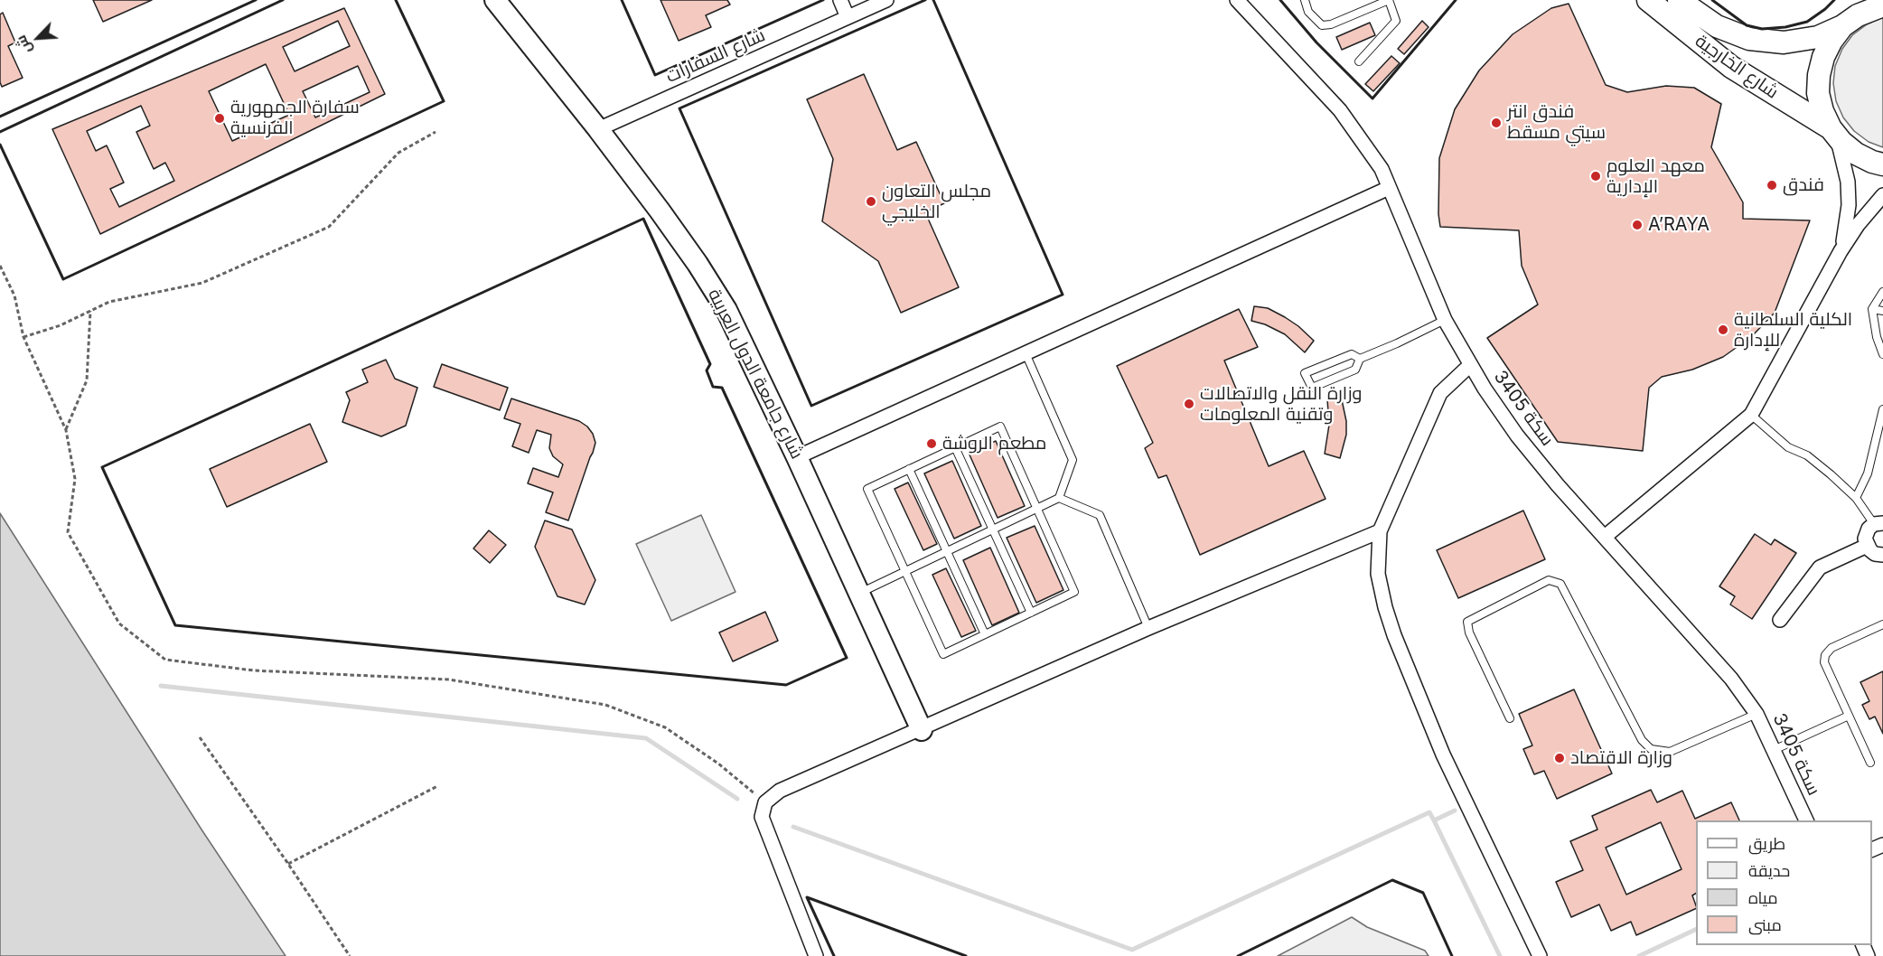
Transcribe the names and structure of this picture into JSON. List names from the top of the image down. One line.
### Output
{"streets":{"main road":["شارع الخارجية"],"street":["شارع السفارات","شارع جامعة الدول العربية","سكة 3405"]},"crossings":[["شارع السفارات","شارع جامعة الدول العربية"]],"places":["سفارة الجمهورية الفرنسية","فندق انتر سيتي مسقط","معهد العلوم الإدارية","فندق","مجلس التعاون الخليجي","A’RAYA","الكلية السلطانية للإدارة","وزارة النقل والاتصالات وتقنية المعلومات","مطعم الروشة","وزارة الاقتصاد"],"legend":["طريق","حديقة","مياه","مبنى"],"north":"bottom left"}
